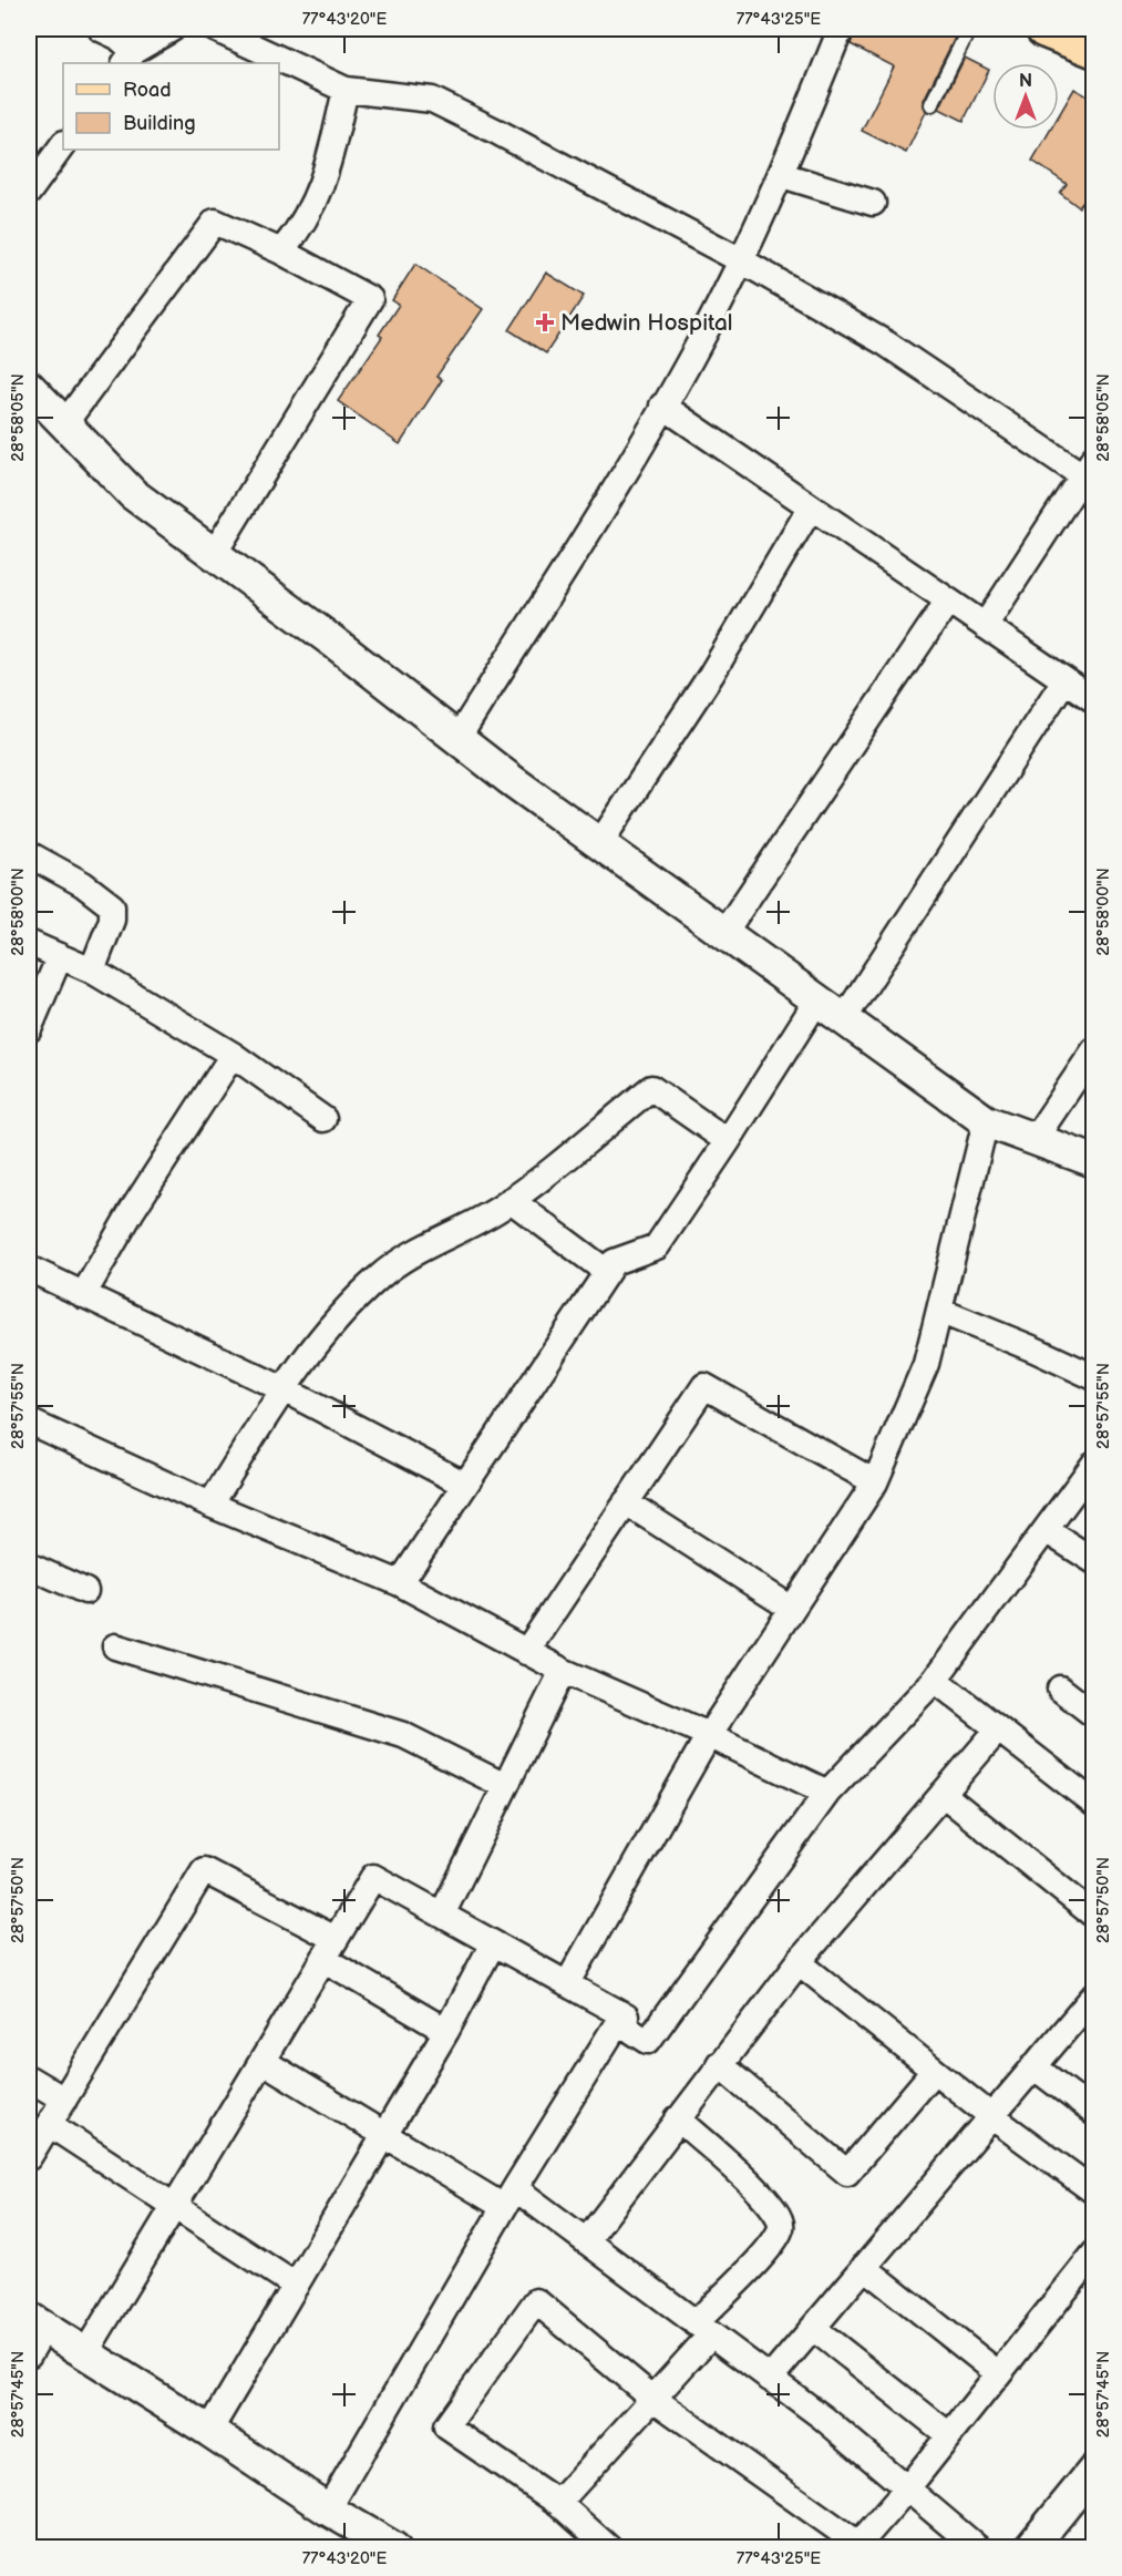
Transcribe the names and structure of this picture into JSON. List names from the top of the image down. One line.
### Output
{"places":{"health":["Medwin Hospital"]},"legend":["Road","Building"],"north":"top","coordinates":["77°43'20\"E","77°43'25\"E","28°58'05\"N","28°58'00\"N","28°57'55\"N","28°57'50\"N","28°57'45\"N"]}
